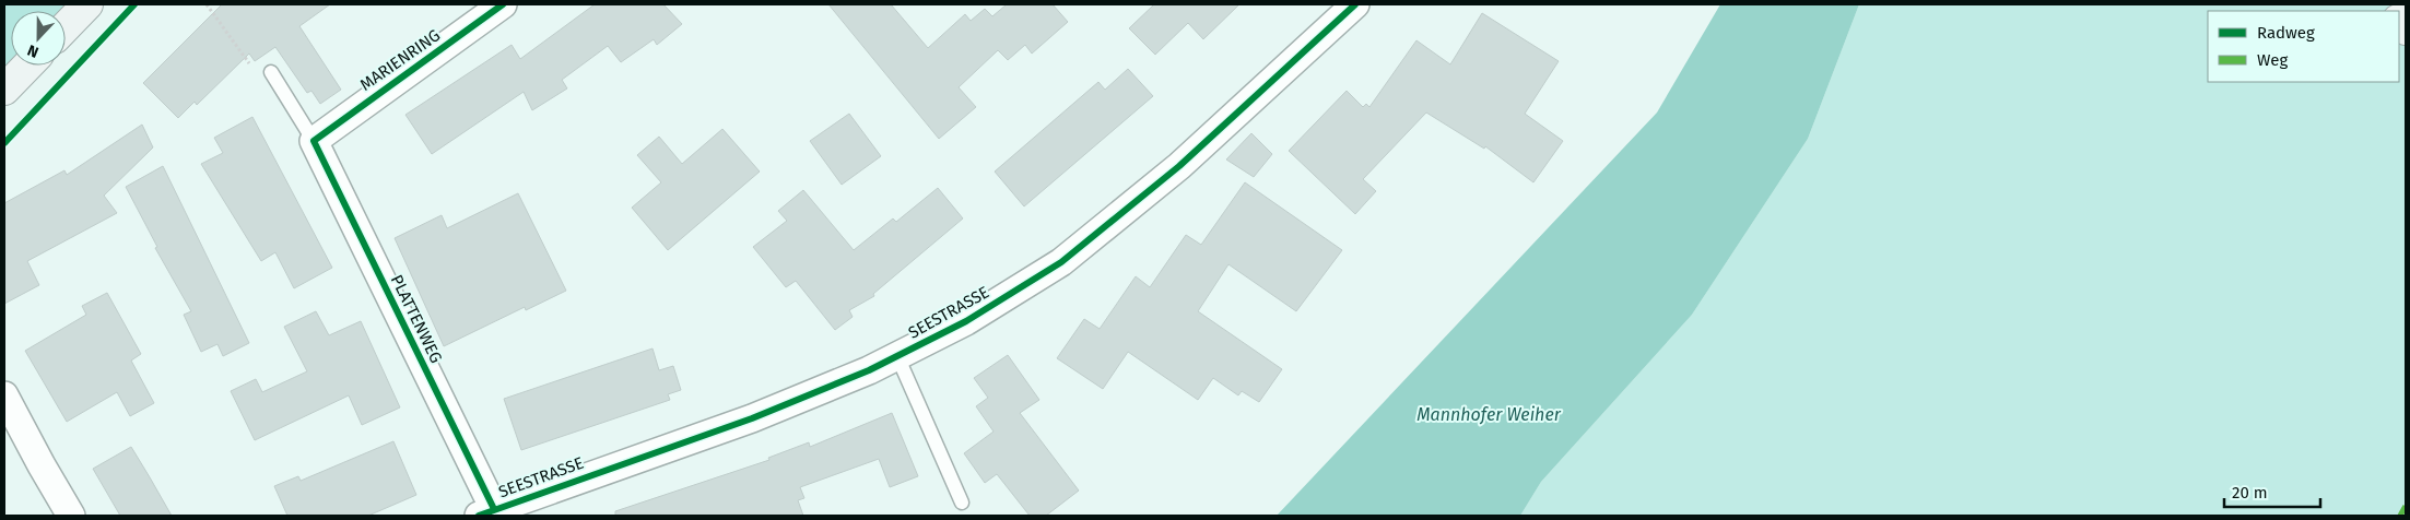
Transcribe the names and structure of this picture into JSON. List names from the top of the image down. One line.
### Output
{"streets":{"street":["MARIENRING","SEESTRASSE","PLATTENWEG"]},"crossings":[["MARIENRING","PLATTENWEG"],["SEESTRASSE","PLATTENWEG"]],"water":["Mannhofer Weiher"],"legend":["Radweg","Weg"],"scale_bar":"20 m","north":"bottom"}
